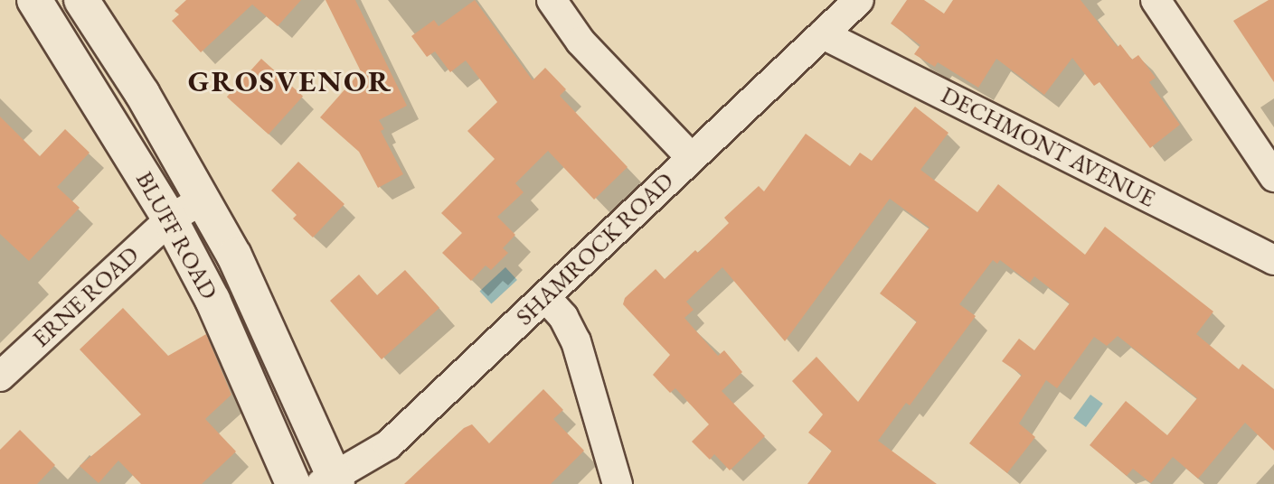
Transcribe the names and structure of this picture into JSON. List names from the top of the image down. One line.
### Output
{"streets":{"main road":["BLUFF ROAD"],"street":["DECHMONT AVENUE","SHAMROCK ROAD","ERNE ROAD"]},"crossings":[["DECHMONT AVENUE","SHAMROCK ROAD"],["BLUFF ROAD","SHAMROCK ROAD"],["BLUFF ROAD","ERNE ROAD"]],"districts":["GROSVENOR"]}
